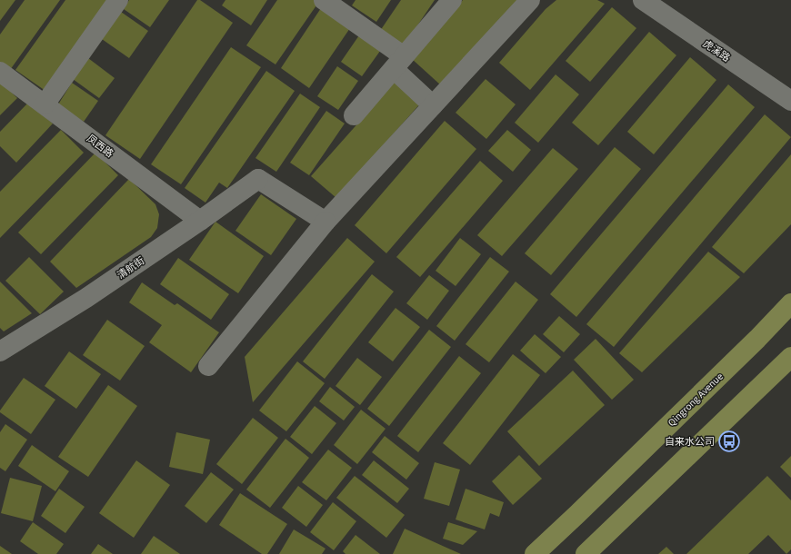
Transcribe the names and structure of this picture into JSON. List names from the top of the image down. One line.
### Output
{"streets":{"main road":["Qingrong Avenue"],"street":["虎溪路","凤西路","清航街"]},"crossings":[["凤西路","清航街"]],"places":{"bus stop":["自来水公司"]}}
